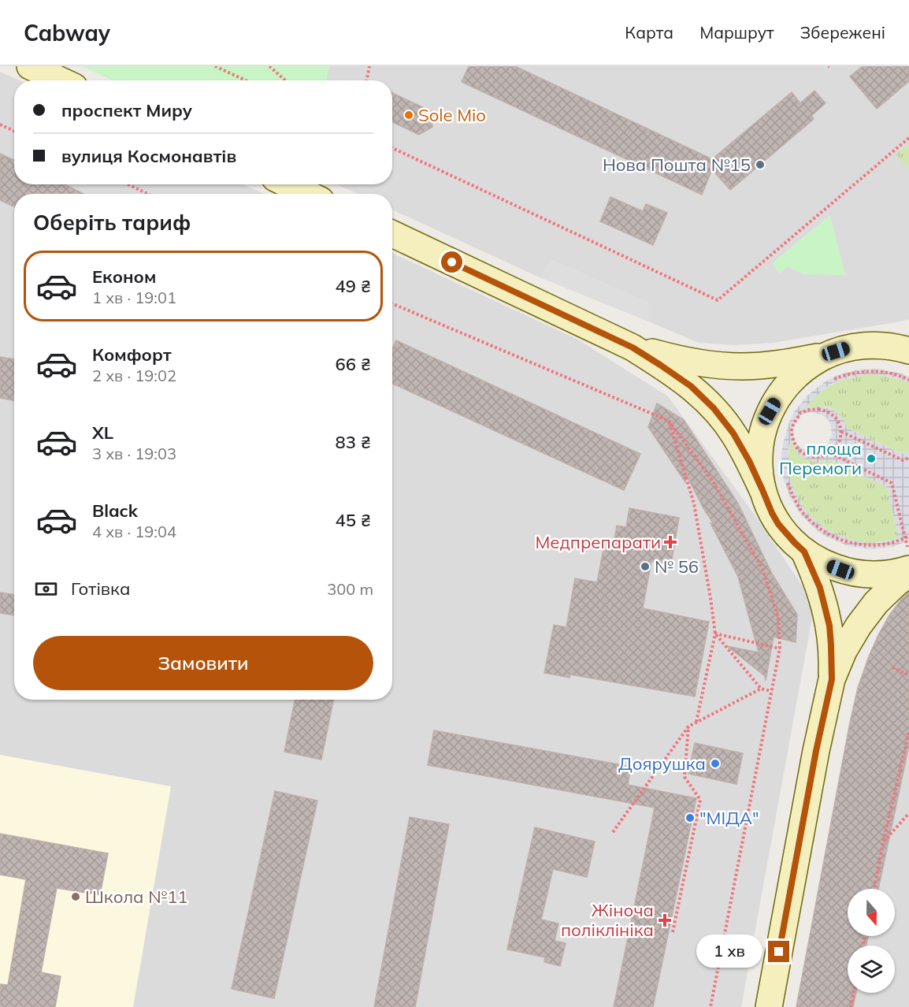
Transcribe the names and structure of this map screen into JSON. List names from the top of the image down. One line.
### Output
{"places":{"other":["Sole Mio","Нова Пошта №15","площа Перемоги","№ 56","Доярушка","\"МІДА\"","Школа №11"],"health":["Медпрепарати","Жіноча поліклініка"]},"north":"bottom","page":{"header":"Cabway","nav":["Карта","Маршрут","Збережені"],"banner":["проспект Миру","вулиця Космонавтів"],"heading":"Оберіть тариф","list":[{"name":"Економ","note":"1 хв · 19:01","value":"49 ₴"},{"name":"Комфорт","note":"2 хв · 19:02","value":"66 ₴"},{"name":"XL","note":"3 хв · 19:03","value":"83 ₴"},{"name":"Black","note":"4 хв · 19:04","value":"45 ₴"}],"pay":["Готівка","300 m"],"buttons":"Замовити","bubble":"1 хв"}}
